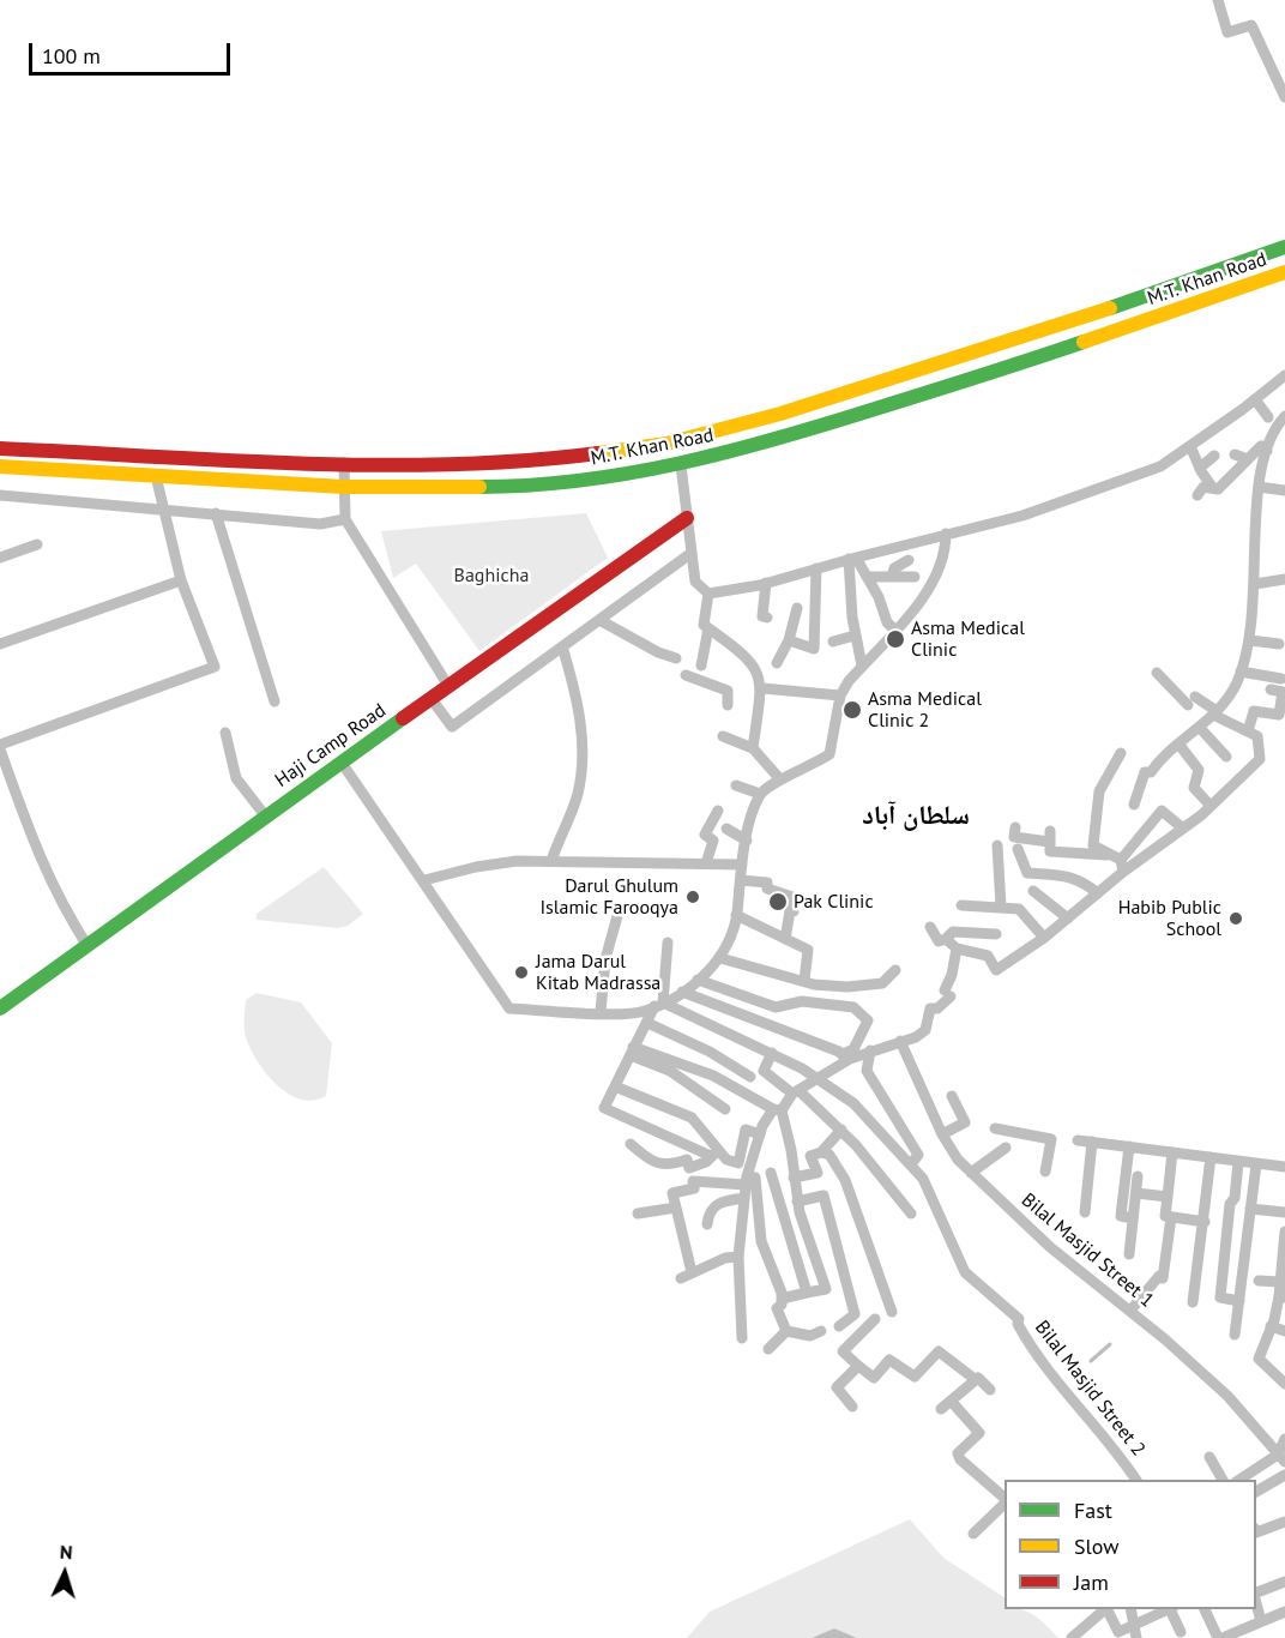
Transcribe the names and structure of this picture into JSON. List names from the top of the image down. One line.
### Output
{"streets":{"main road":["M.T. Khan Road","Haji Camp Road"],"street":["Bilal Masjid Street 1","Bilal Masjid Street 2"]},"districts":["سلطان آباد"],"parks":["Baghicha"],"places":["Asma Medical Clinic","Asma Medical Clinic 2","Darul Ghulum Islamic Farooqya","Pak Clinic","Habib Public School","Jama Darul Kitab Madrassa"],"legend":["Fast","Slow","Jam"],"scale_bar":"100 m","north":"top"}
